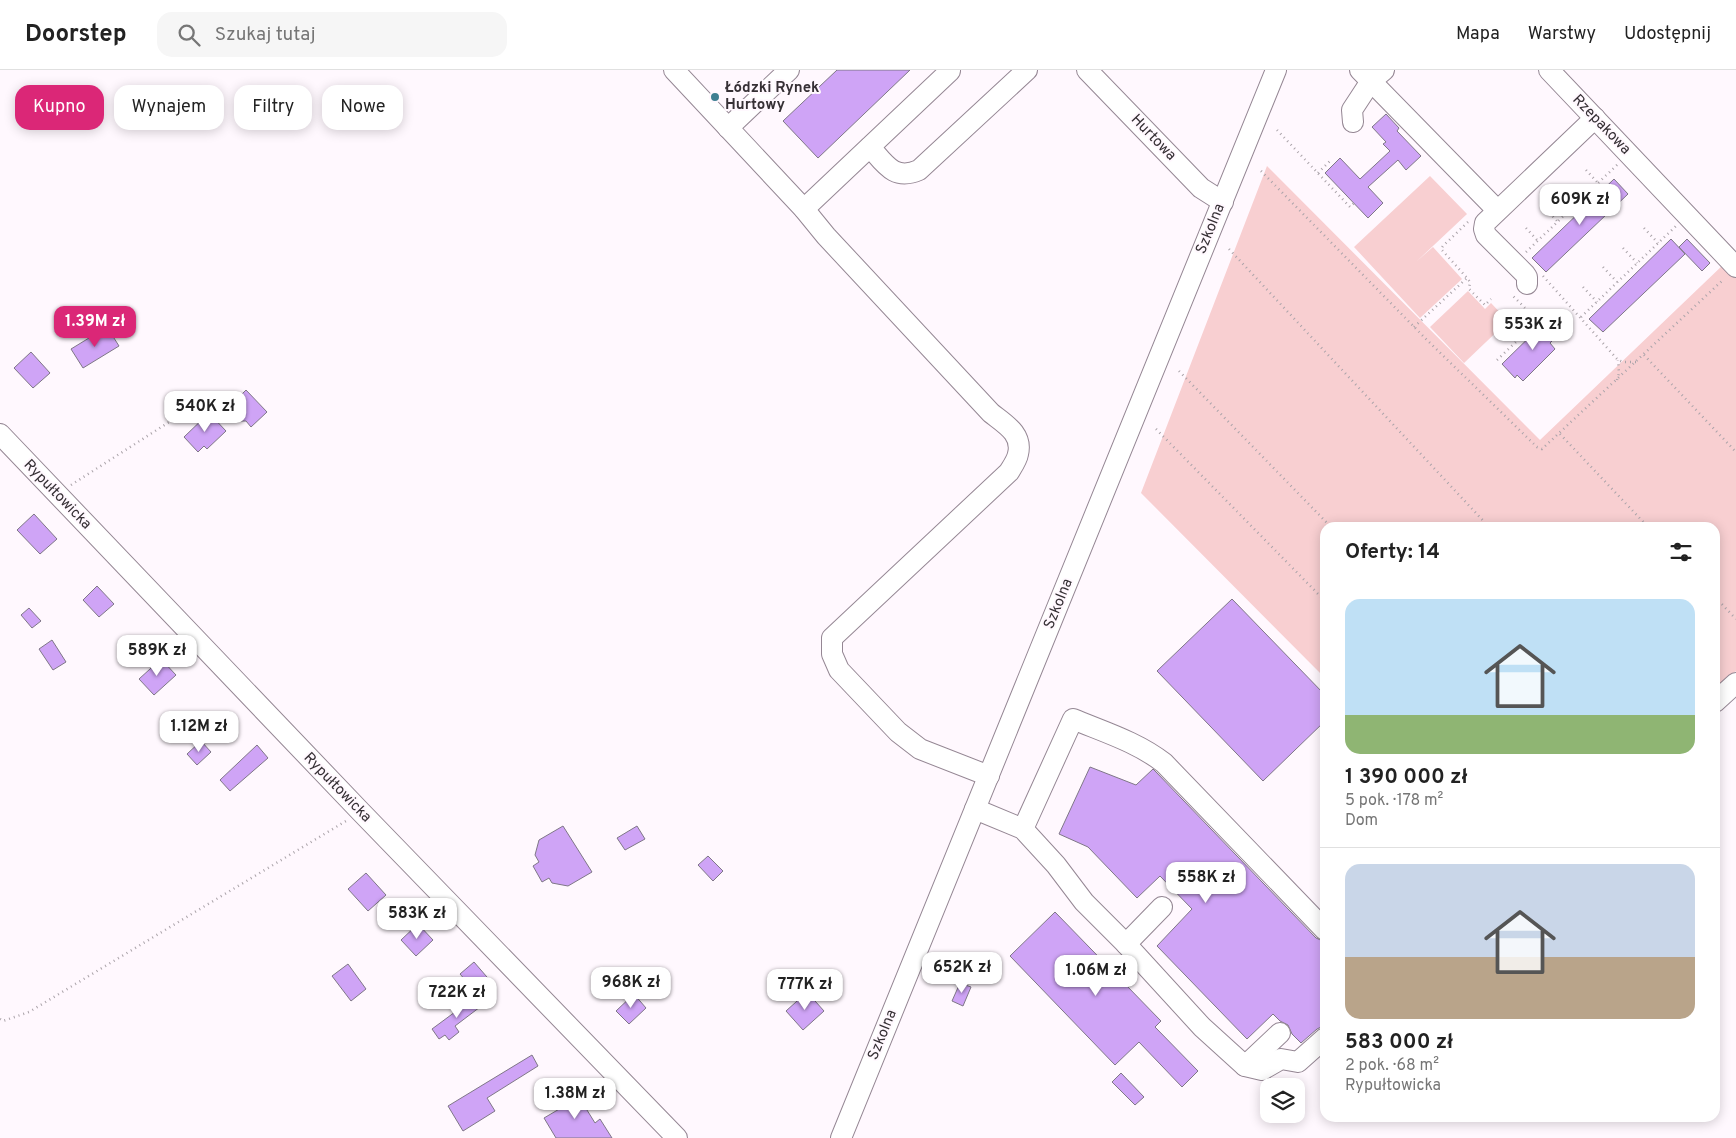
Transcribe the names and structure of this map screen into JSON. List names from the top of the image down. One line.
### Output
{"streets":{"street":["Rzepakowa","Hurtowa","Szkolna","Rypułtowicka"]},"crossings":[["Hurtowa","Szkolna"]],"places":["Łódzki Rynek Hurtowy"],"page":{"header":"Doorstep","search":"Szukaj tutaj","nav":["Mapa","Warstwy","Udostępnij"],"chip":["Kupno","Wynajem","Filtry","Nowe"],"price":["609K zł","1.39M zł","553K zł","540K zł","589K zł","1.12M zł","558K zł","583K zł","652K zł","1.06M zł","968K zł","777K zł","722K zł","1.38M zł"],"heading":"Oferty: 14","list":[{"name":"1 390 000 zł","note":"5 pok. · 178 m² · Dom"},{"name":"583 000 zł","note":"2 pok. · 68 m² · Rypułtowicka"}]}}
